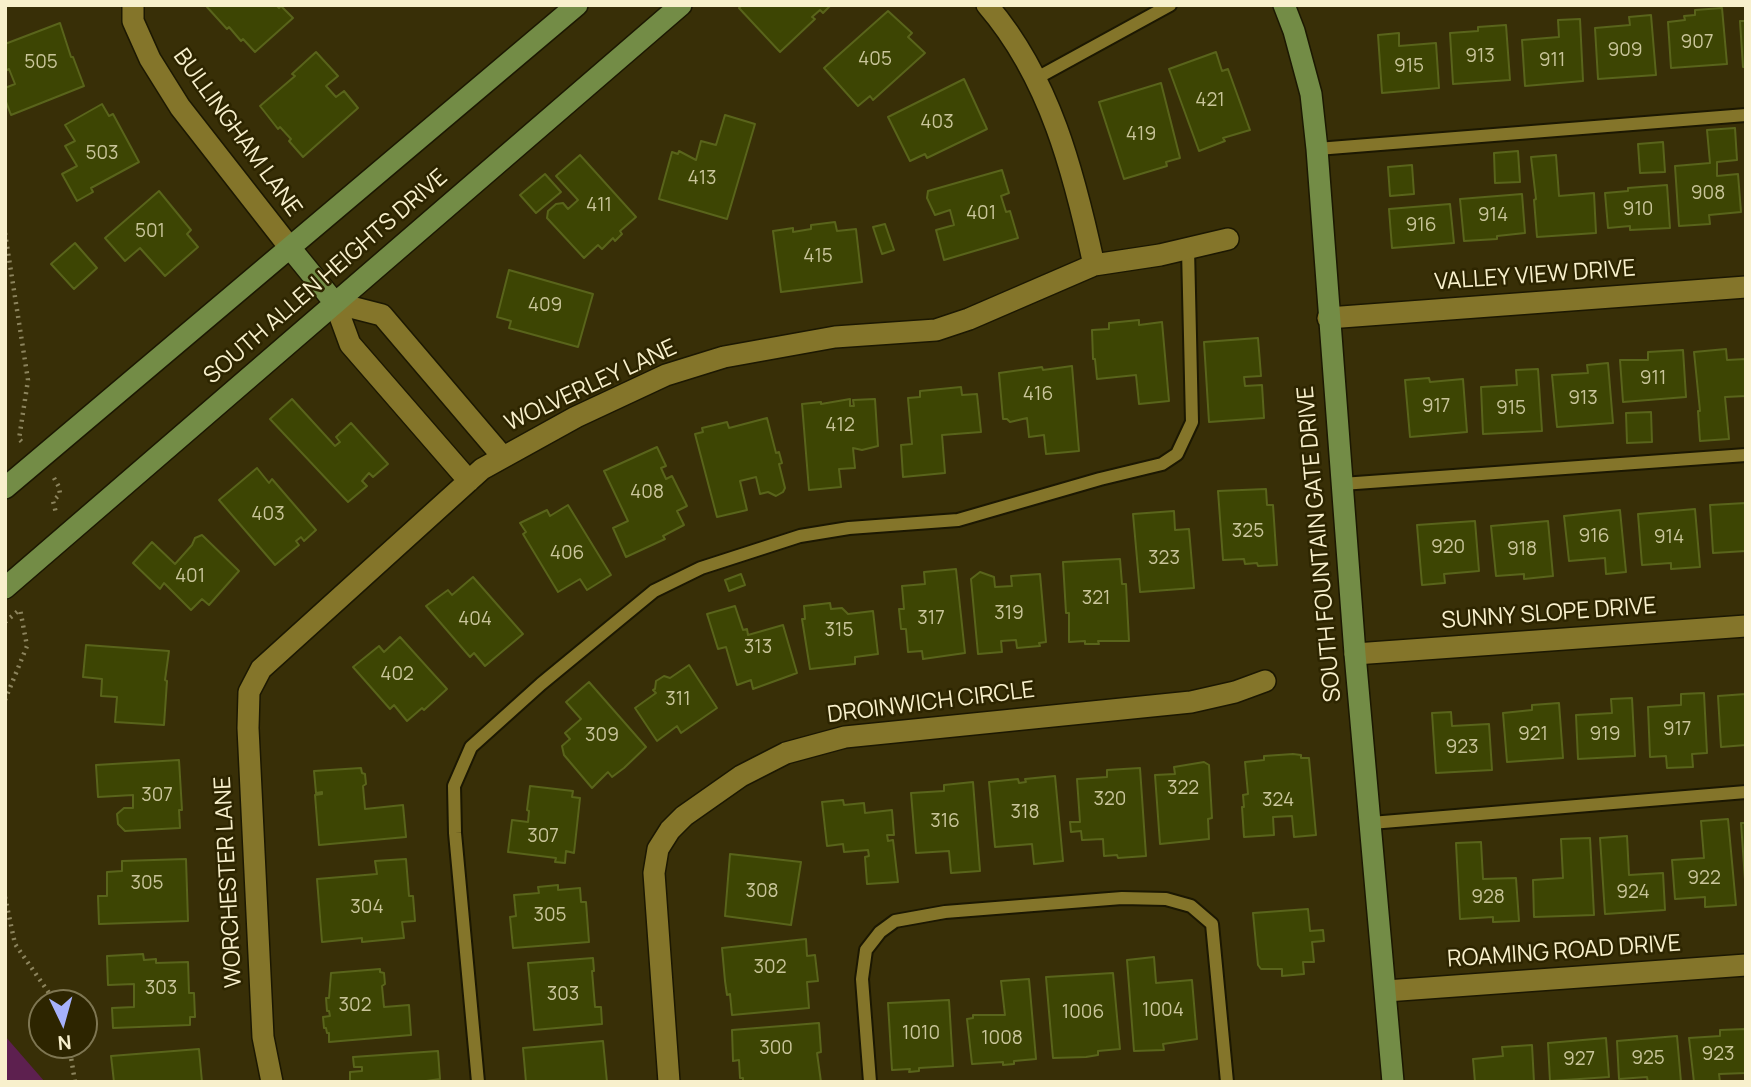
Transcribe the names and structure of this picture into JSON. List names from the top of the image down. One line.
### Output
{"streets":{"main road":["SOUTH ALLEN HEIGHTS DRIVE","SOUTH FOUNTAIN GATE DRIVE"],"street":["BULLINGHAM LANE","VALLEY VIEW DRIVE","WOLVERLEY LANE","SUNNY SLOPE DRIVE","DROINWICH CIRCLE","WORCHESTER LANE","ROAMING ROAD DRIVE"]},"crossings":[["BULLINGHAM LANE","SOUTH ALLEN HEIGHTS DRIVE"],["VALLEY VIEW DRIVE","SOUTH FOUNTAIN GATE DRIVE"],["WOLVERLEY LANE","WORCHESTER LANE"],["SOUTH FOUNTAIN GATE DRIVE","SUNNY SLOPE DRIVE"],["SOUTH FOUNTAIN GATE DRIVE","ROAMING ROAD DRIVE"]],"house_numbers":["907","909","913","405","911","505","915","421","403","419","503","413","908","411","910","401","914","916","501","415","409","911","416","913","917","915","412","408","403","325","916","914","920","918","406","323","401","321","319","317","404","315","313","402","311","917","921","919","309","923","322","307","320","324","318","316","307","922","305","308","924","928","304","305","302","303","303","302","1004","1006","1010","1008","300","923","925","927"],"north":"bottom"}
